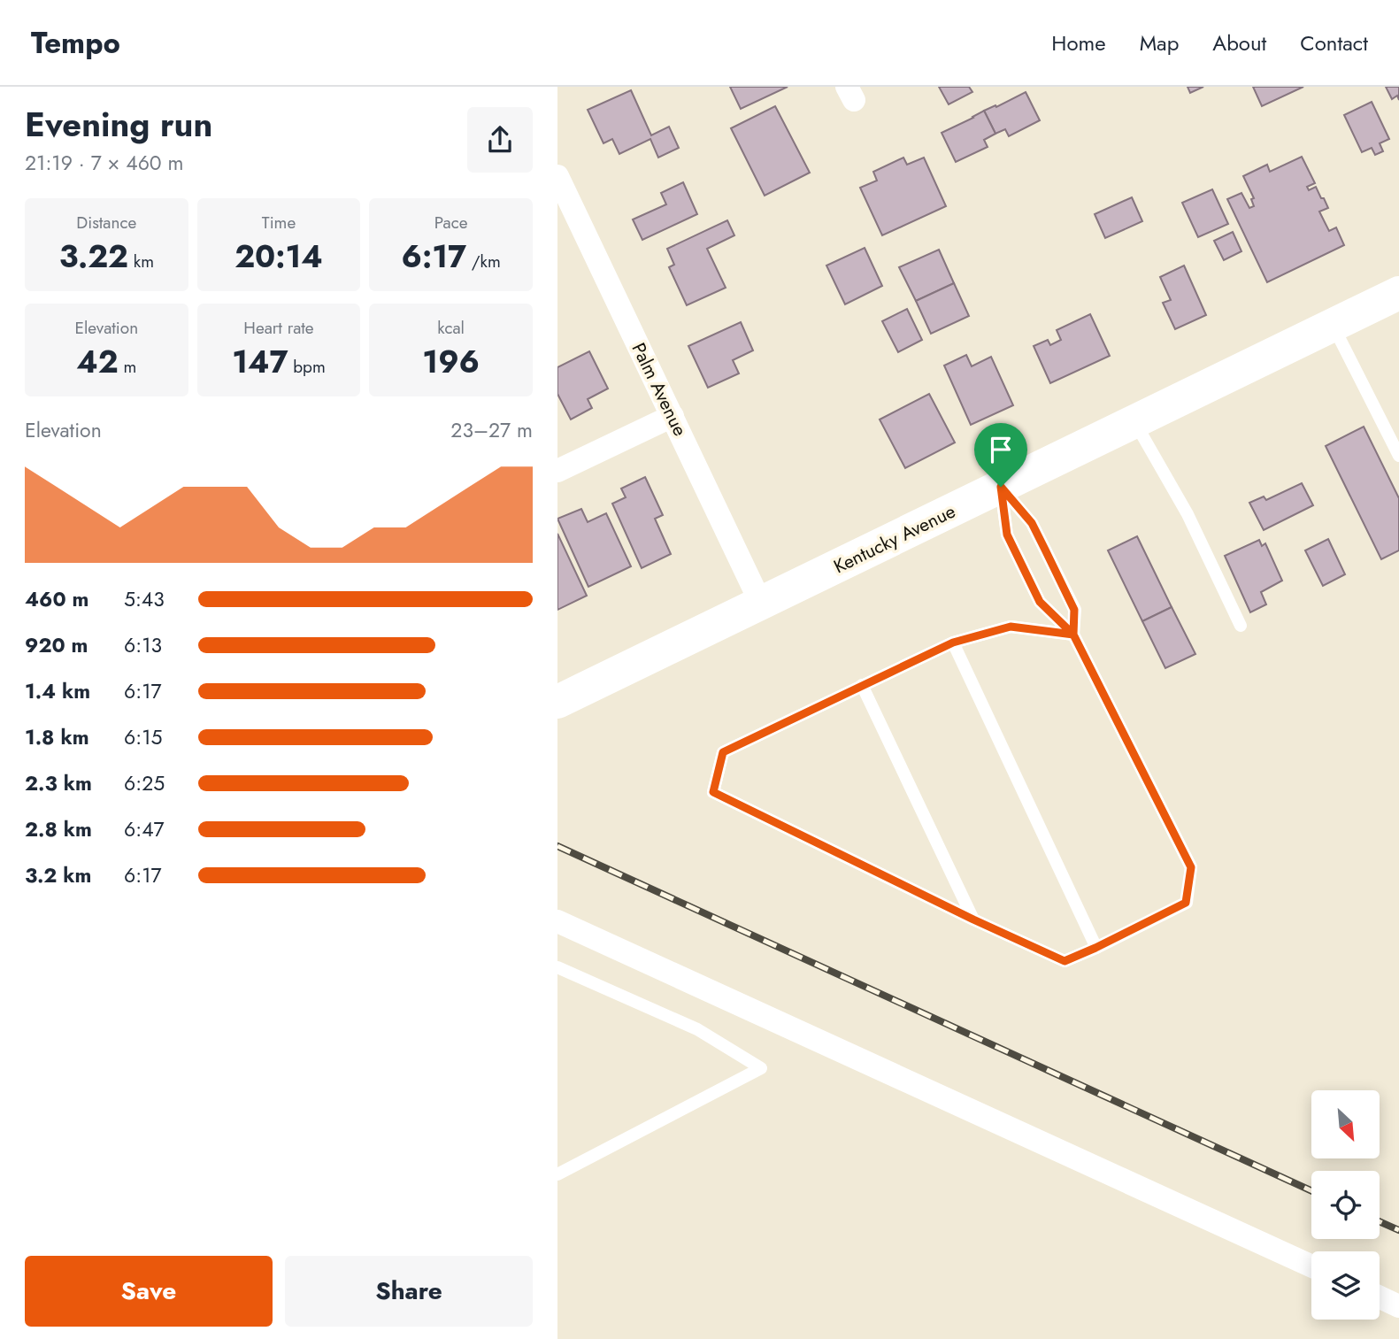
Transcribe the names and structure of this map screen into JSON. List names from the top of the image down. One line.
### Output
{"streets":{"street":["Palm Avenue","Kentucky Avenue"]},"crossings":[["Palm Avenue","Kentucky Avenue"]],"north":"bottom right","page":{"header":"Tempo","nav":["Home","Map","About","Contact"],"heading":["Evening run","21:19 · 7 × 460 m"],"stats":[["Distance","3.22 km"],["Time","20:14"],["Pace","6:17 /km"],["Elevation","42 m"],["Heart rate","147 bpm"],["kcal","196"]],"chart":["Elevation","23–27 m"],"list":[{"name":"460 m","note":"5:43"},{"name":"920 m","note":"6:13"},{"name":"1.4 km","note":"6:17"},{"name":"1.8 km","note":"6:15"},{"name":"2.3 km","note":"6:25"},{"name":"2.8 km","note":"6:47"},{"name":"3.2 km","note":"6:17"}],"buttons":["Save","Share"]}}
